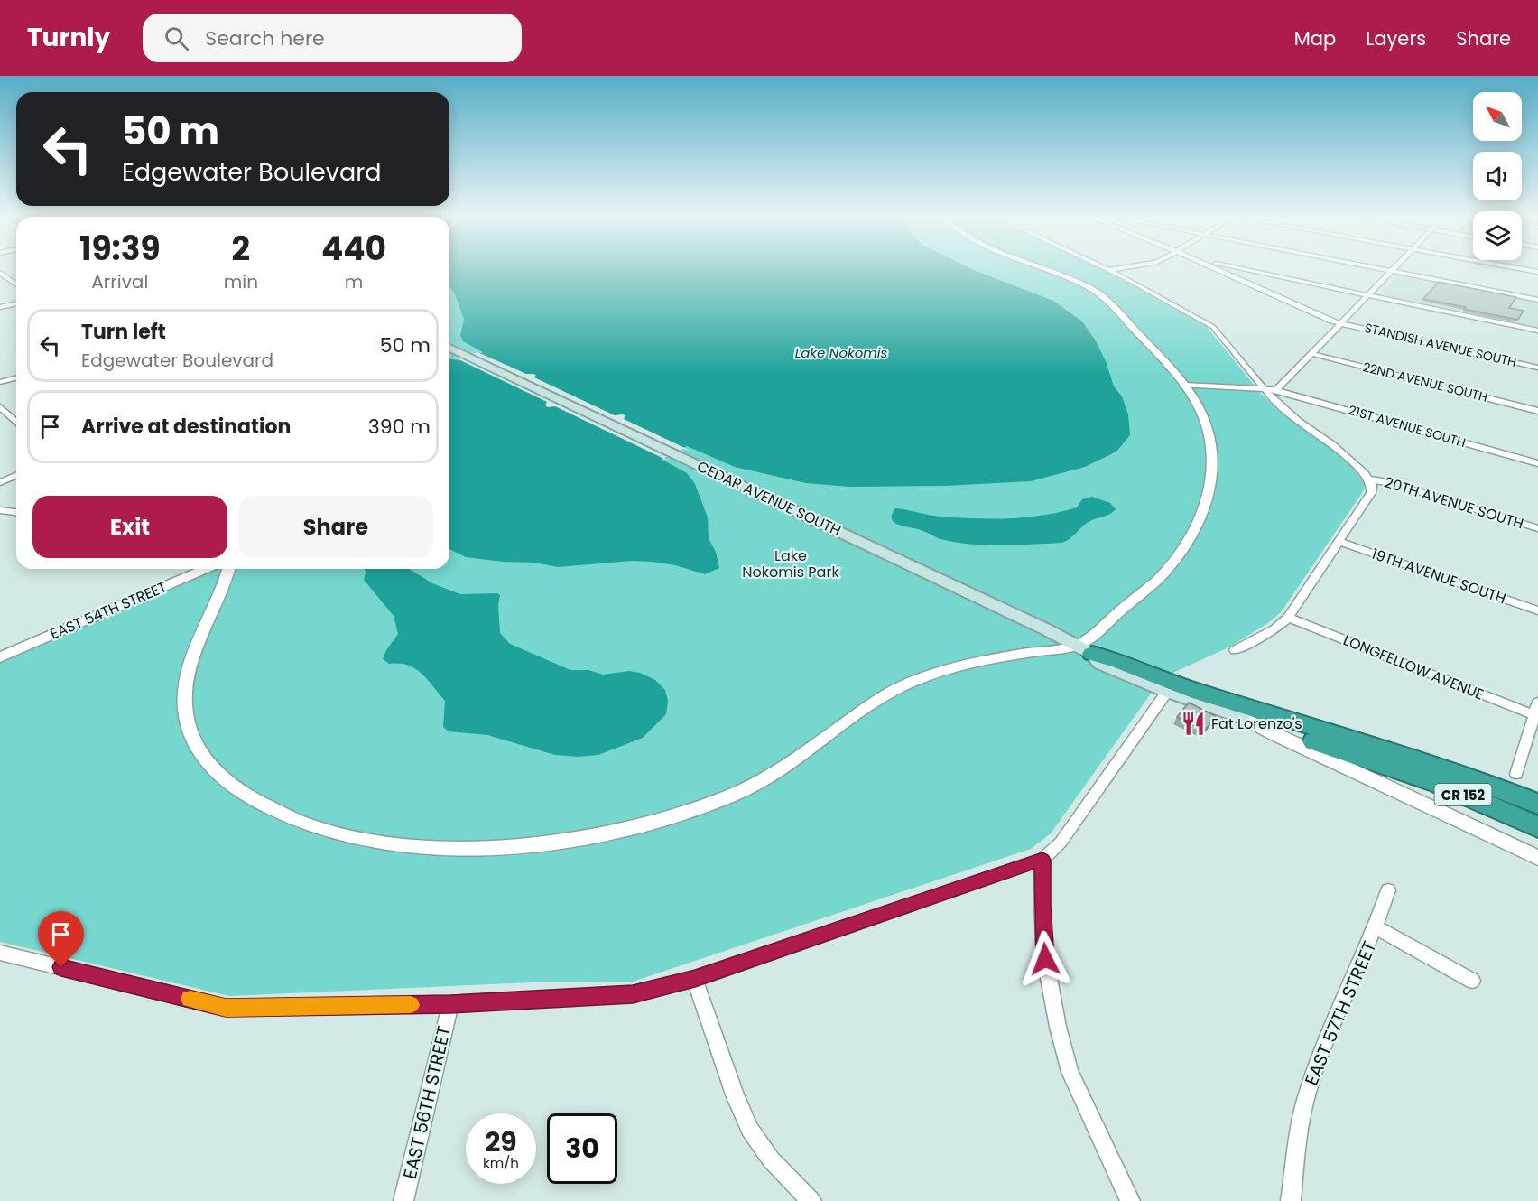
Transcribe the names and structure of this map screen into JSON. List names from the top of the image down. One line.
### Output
{"streets":{"highway":["CEDAR AVENUE SOUTH","CR 152"],"street":["STANDISH AVENUE SOUTH","22ND AVENUE SOUTH","21ST AVENUE SOUTH","20TH AVENUE SOUTH","19TH AVENUE SOUTH","EAST 54TH STREET","LONGFELLOW AVENUE","EAST 57TH STREET","EAST 56TH STREET"]},"water":["Lake Nokomis"],"parks":["Lake Nokomis Park"],"places":{"restaurant":["Fat Lorenzo's"]},"north":"top left","page":{"header":"Turnly","search":"Search here","nav":["Map","Layers","Share"],"turn":["50 m","Edgewater Boulevard"],"eta":["19:39","Arrival","2","min","440","m"],"list":[{"name":"Turn left","note":"Edgewater Boulevard","value":"50 m"},{"name":"Arrive at destination","value":"390 m"}],"buttons":["Exit","Share"],"speed":"29 km/h","limit":"30"}}
